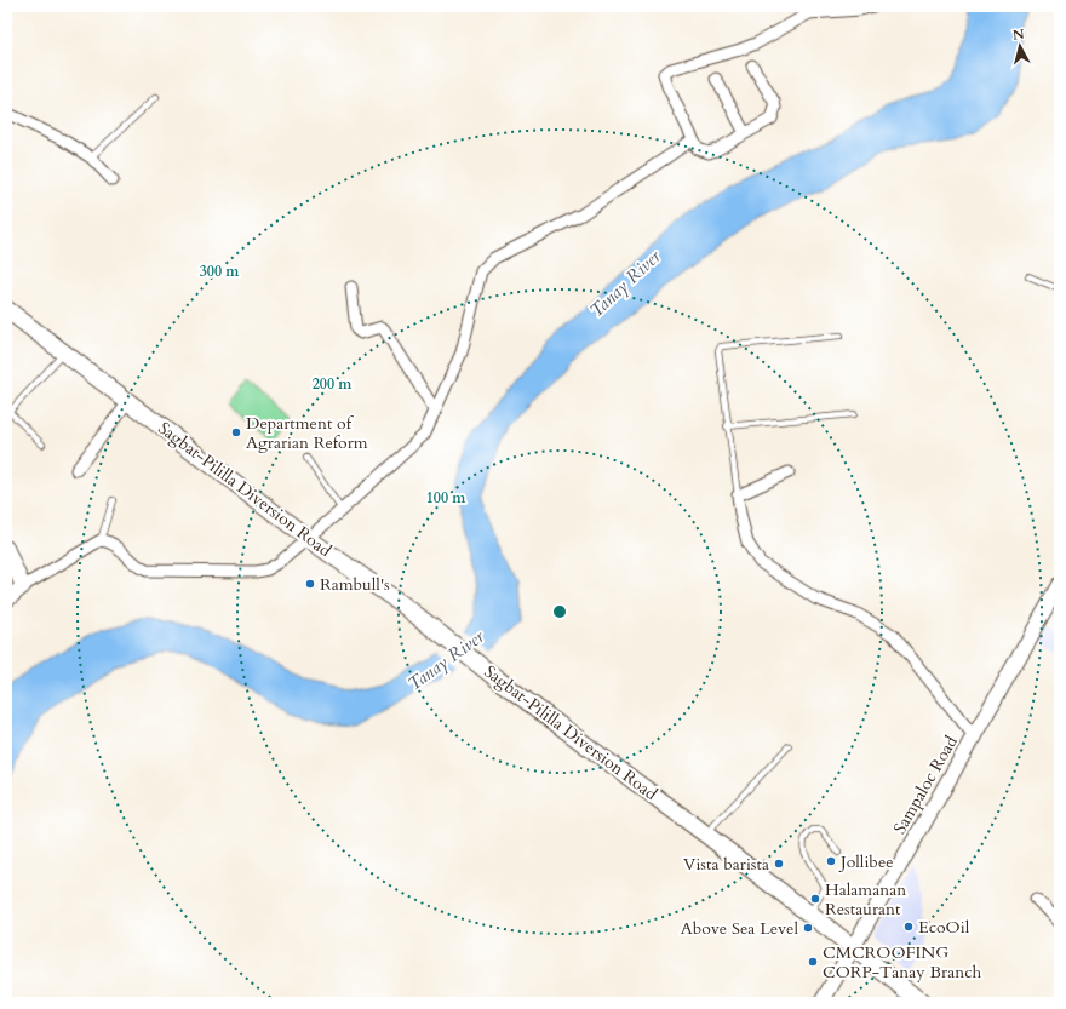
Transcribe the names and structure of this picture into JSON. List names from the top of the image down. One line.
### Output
{"streets":{"main road":["Sagbat-Pililla Diversion Road","Sampaloc Road"]},"crossings":[["Sagbat-Pililla Diversion Road","Sampaloc Road"]],"water":["Tanay River"],"places":["Department of Agrarian Reform","Rambull's","Jollibee","Vista barista","Halamanan Restaurant","EcoOil","Above Sea Level","CMCROOFING CORP-Tanay Branch"],"north":"top","rings":["300 m","200 m","100 m"]}
